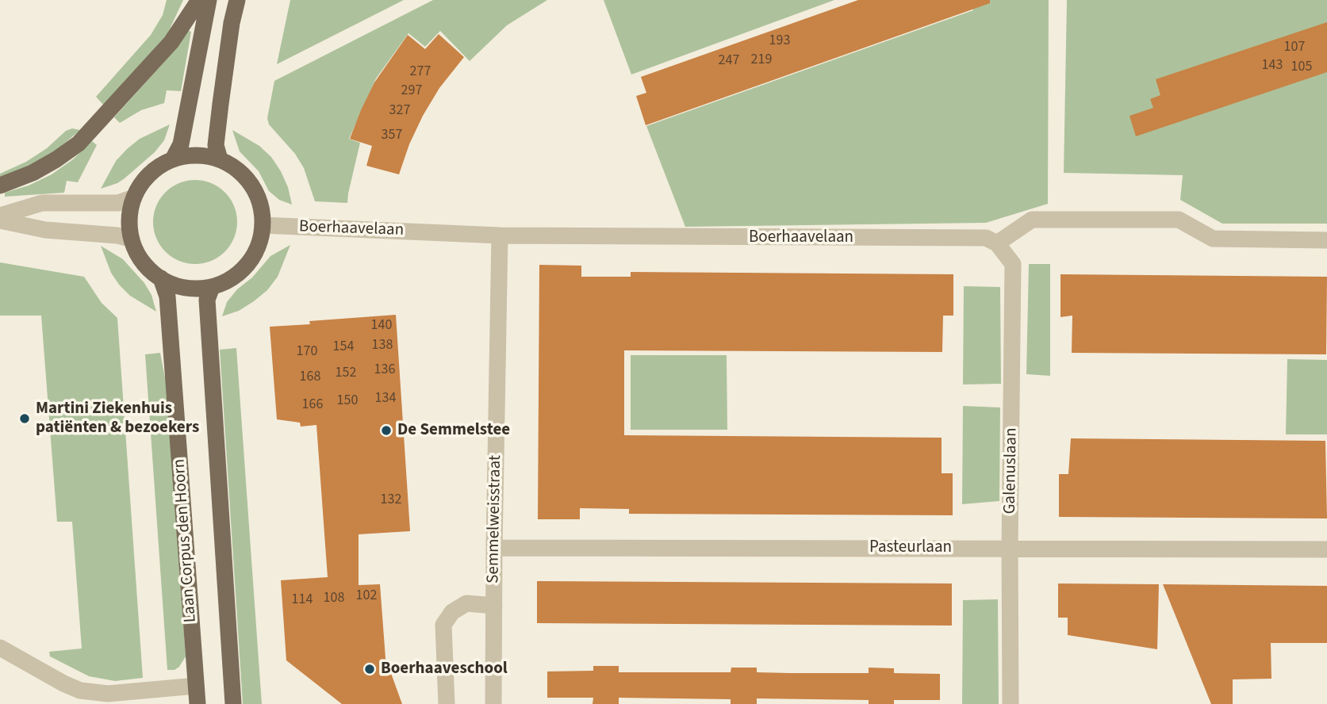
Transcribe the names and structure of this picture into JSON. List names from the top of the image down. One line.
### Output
{"streets":{"main road":["Laan Corpus den Hoorn"],"street":["Boerhaavelaan","Galenuslaan","Semmelweisstraat","Pasteurlaan"]},"crossings":[["Boerhaavelaan","Galenuslaan"],["Boerhaavelaan","Semmelweisstraat"],["Boerhaavelaan","Laan Corpus den Hoorn"],["Galenuslaan","Pasteurlaan"],["Semmelweisstraat","Pasteurlaan"]],"places":["Martini Ziekenhuis patiënten & bezoekers","De Semmelstee","Boerhaaveschool"],"house_numbers":["193","107","219","247","143","105","277","297","327","357","140","138","154","170","136","152","168","134","150","166","132","102","108","114"]}
